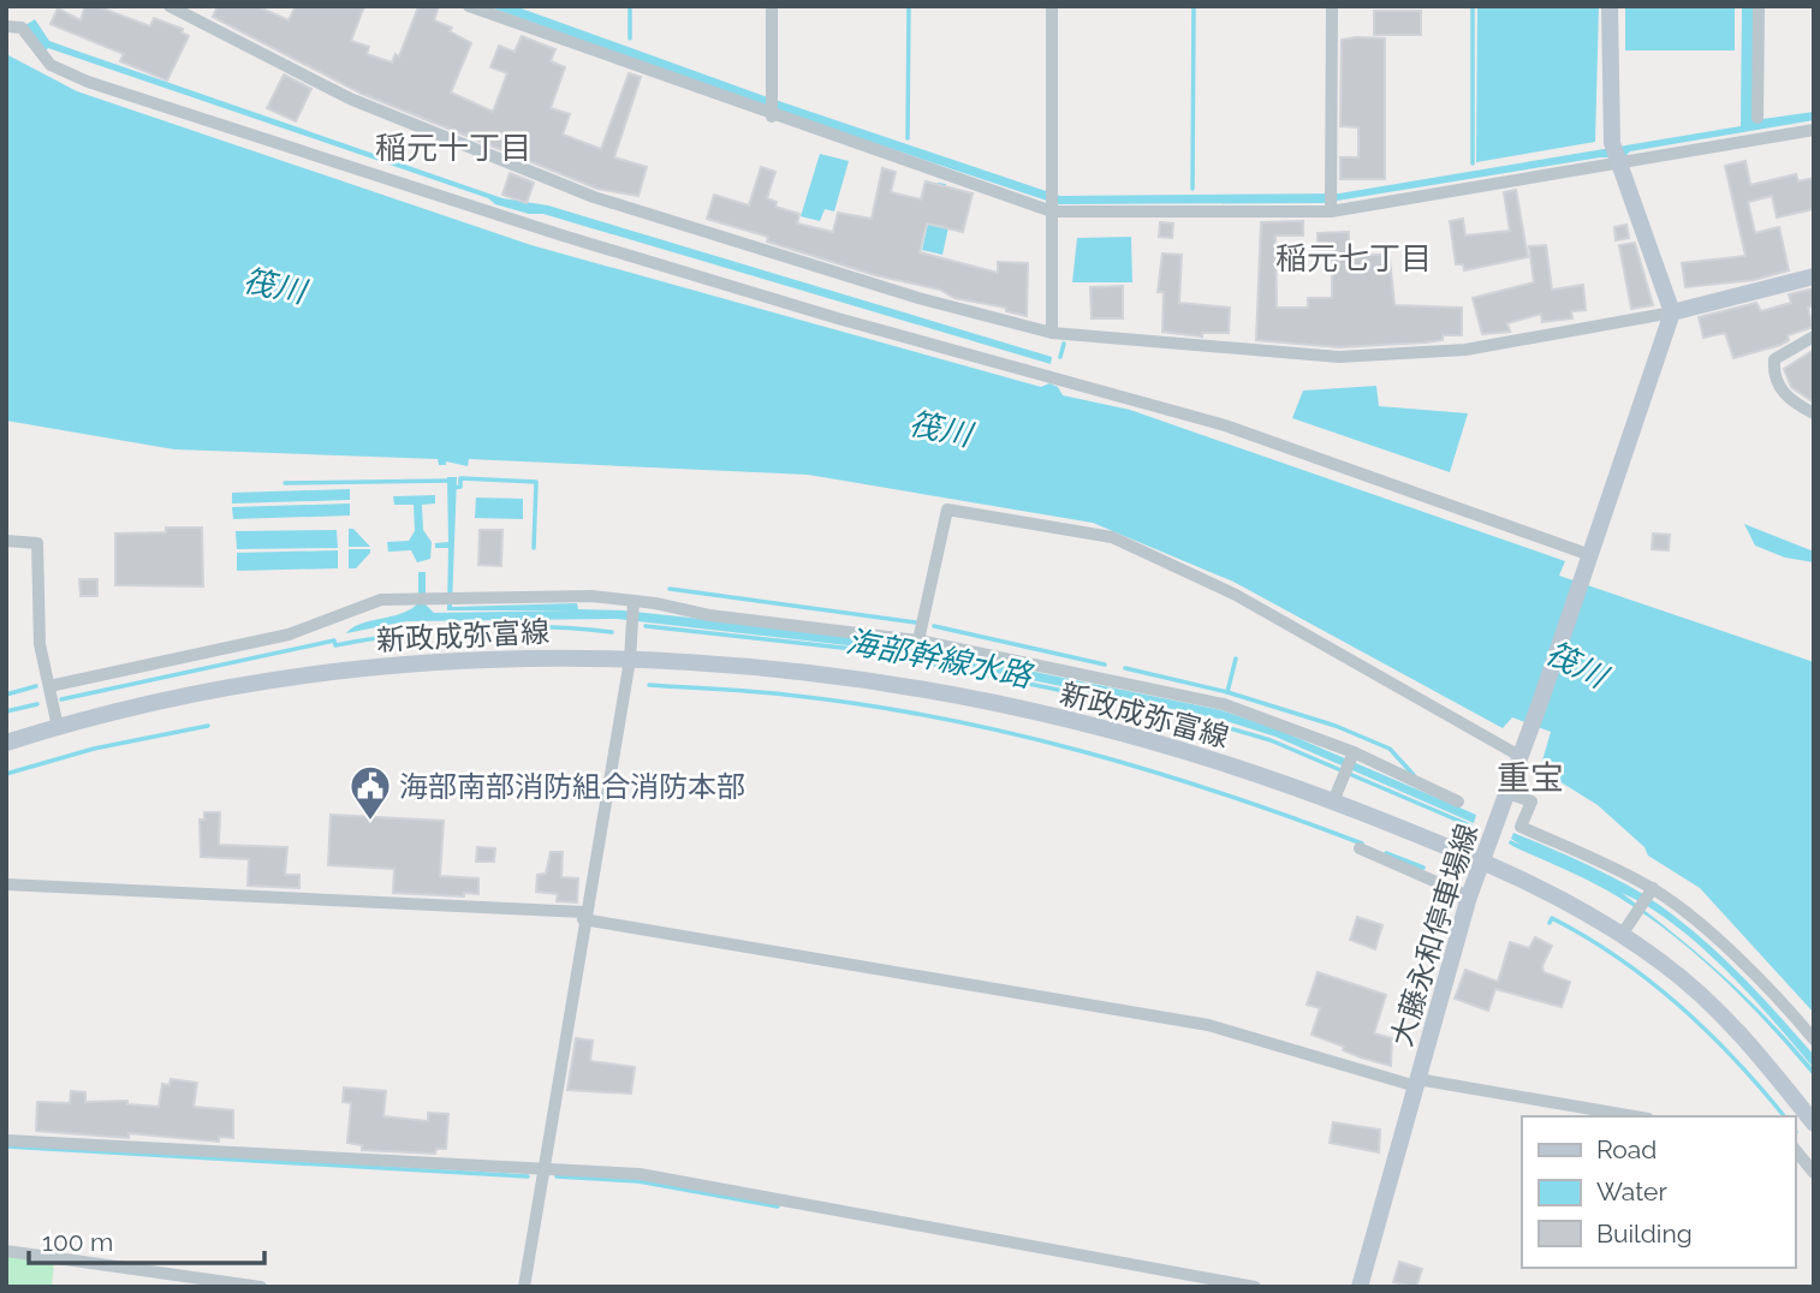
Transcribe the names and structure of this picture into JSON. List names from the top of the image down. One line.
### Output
{"streets":{"main road":["新政成弥富線","大藤永和停車場線"]},"crossings":[["新政成弥富線","大藤永和停車場線"]],"districts":["稲元十丁目","稲元七丁目","重宝"],"water":["筏川","海部幹線水路"],"places":{"public building":["海部南部消防組合消防本部"]},"legend":["Road","Water","Building"],"scale_bar":"100 m"}
